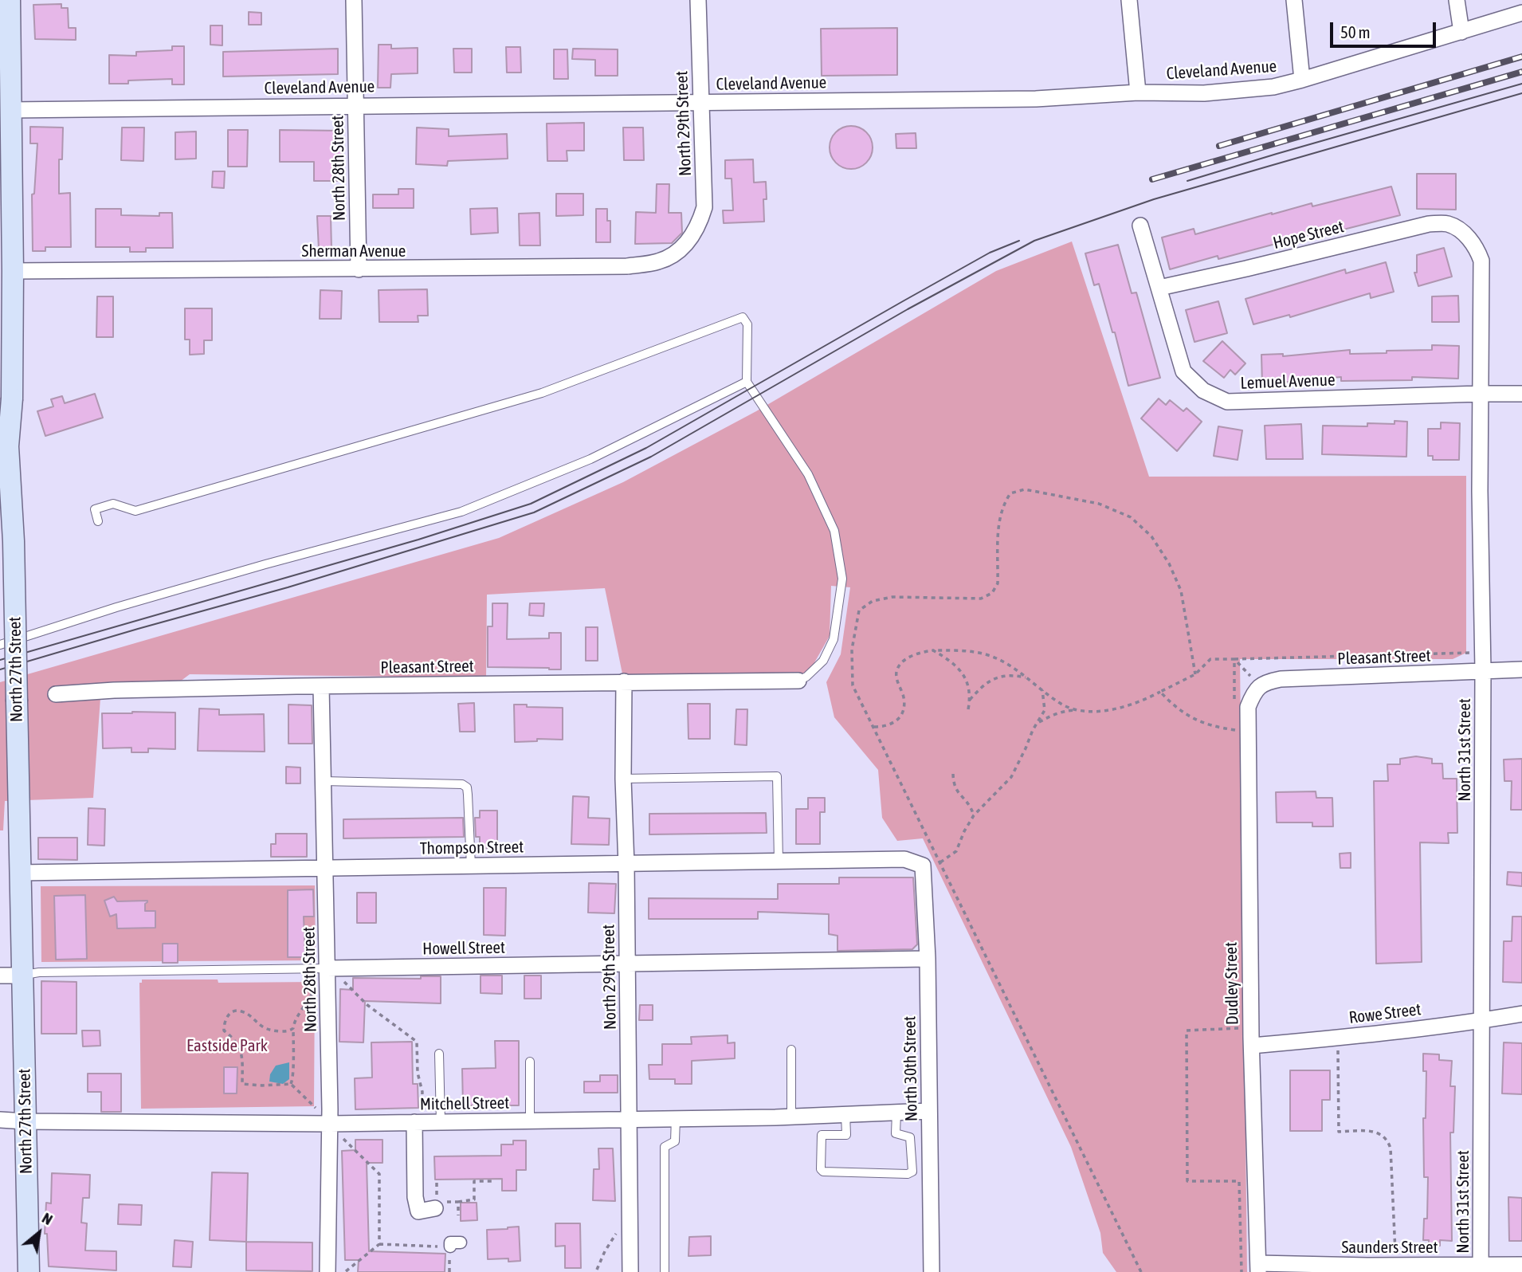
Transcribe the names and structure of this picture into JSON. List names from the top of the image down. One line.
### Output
{"streets":{"main road":["North 27th Street"],"street":["Cleveland Avenue","North 29th Street","North 28th Street","Hope Street","Sherman Avenue","Lemuel Avenue","Pleasant Street","North 31st Street","Thompson Street","Howell Street","Dudley Street","Rowe Street","North 30th Street","Mitchell Street","Saunders Street"]},"crossings":[["Cleveland Avenue","North 29th Street"],["Cleveland Avenue","North 28th Street"],["Cleveland Avenue","North 27th Street"],["North 29th Street","Sherman Avenue"],["North 29th Street","Pleasant Street"],["North 29th Street","Thompson Street"],["North 29th Street","Howell Street"],["North 29th Street","Mitchell Street"],["North 28th Street","Sherman Avenue"],["North 28th Street","Pleasant Street"],["North 28th Street","Thompson Street"],["North 28th Street","Howell Street"],["North 28th Street","Mitchell Street"],["Hope Street","Lemuel Avenue"],["Hope Street","North 31st Street"],["Sherman Avenue","North 27th Street"],["Lemuel Avenue","North 31st Street"],["Pleasant Street","North 31st Street"],["Pleasant Street","Dudley Street"],["North 27th Street","Thompson Street"],["North 27th Street","Howell Street"],["North 27th Street","Mitchell Street"],["North 31st Street","Rowe Street"],["North 31st Street","Saunders Street"],["Thompson Street","North 30th Street"],["Howell Street","North 30th Street"],["Dudley Street","Rowe Street"],["Dudley Street","Saunders Street"],["North 30th Street","Mitchell Street"]],"parks":["Eastside Park"],"scale_bar":"50 m","north":"top right"}
